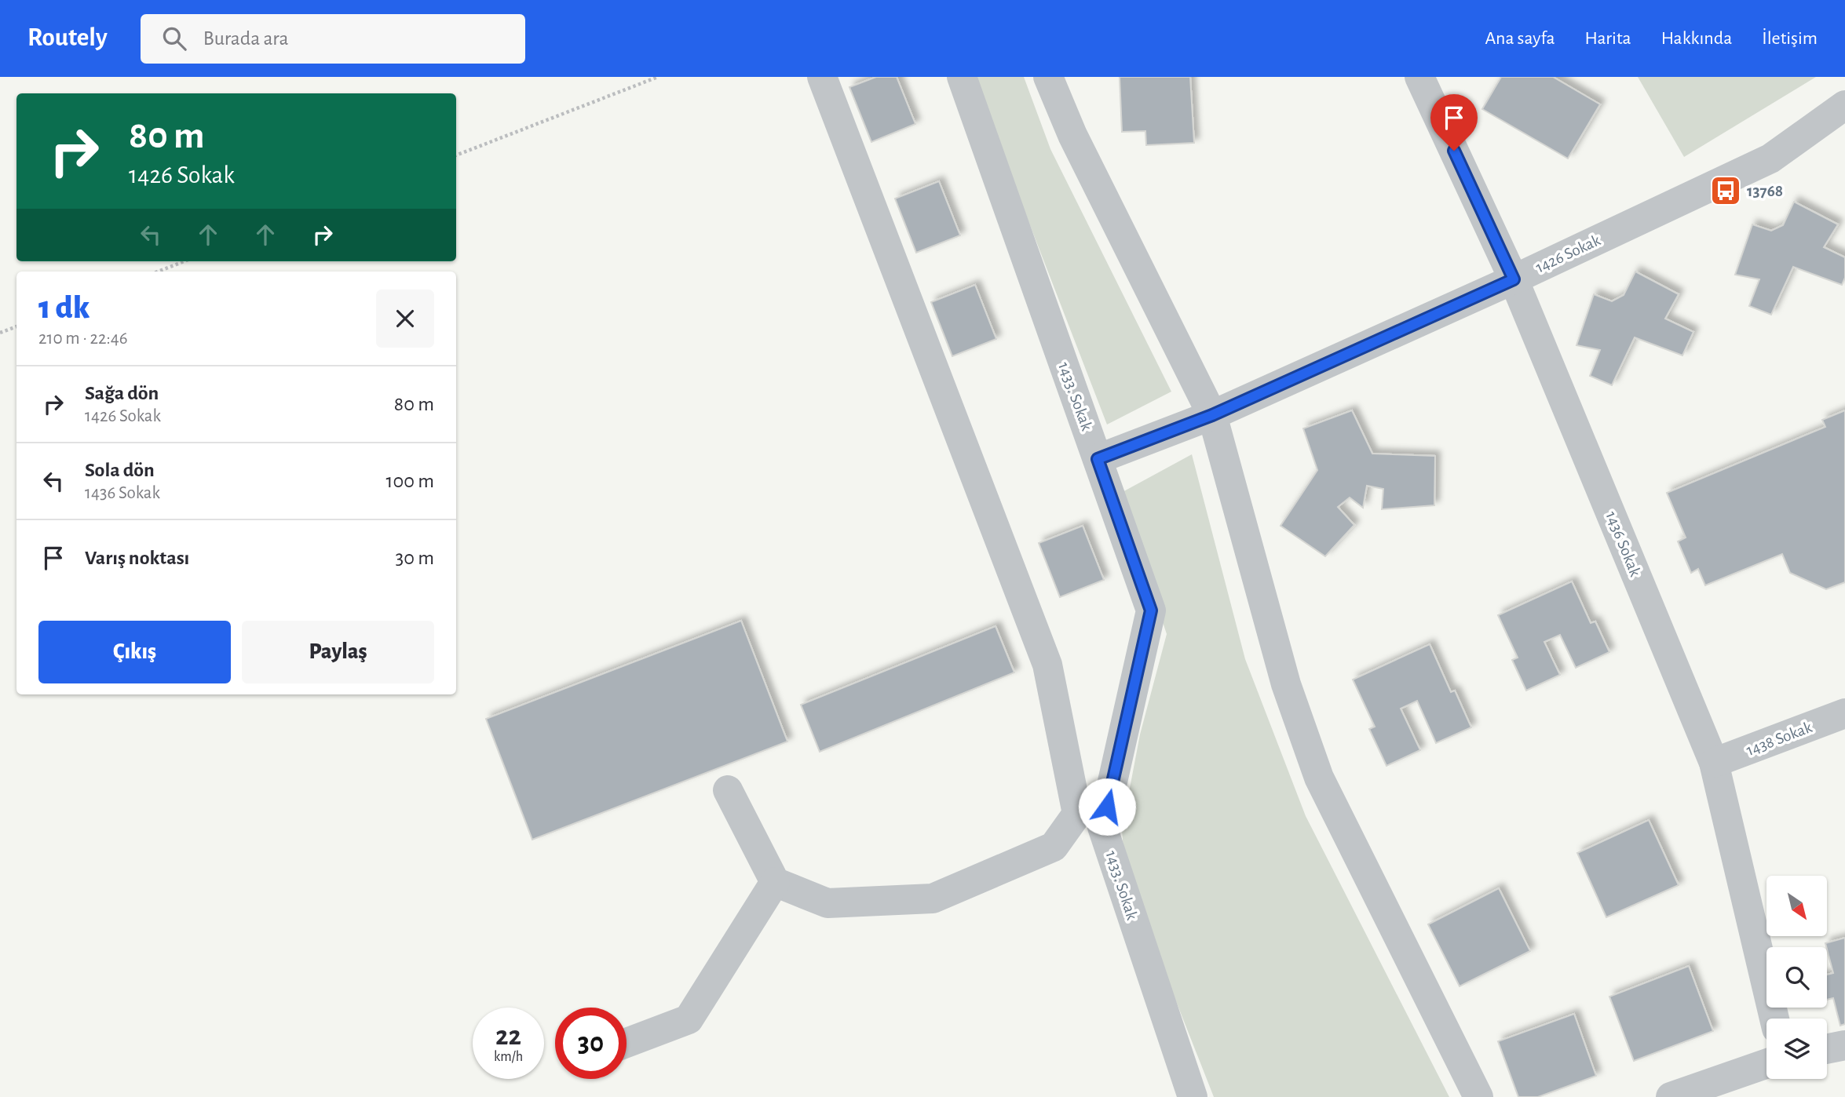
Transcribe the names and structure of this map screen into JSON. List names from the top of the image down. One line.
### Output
{"streets":{"street":["1426 Sokak","1433. Sokak","1436 Sokak","1438 Sokak"]},"crossings":[["1426 Sokak","1433. Sokak"],["1426 Sokak","1436 Sokak"],["1436 Sokak","1438 Sokak"]],"places":{"bus stop":["13768"]},"north":"bottom right","page":{"header":"Routely","search":"Burada ara","nav":["Ana sayfa","Harita","Hakkında","İletişim"],"turn":["80 m","1426 Sokak"],"heading":["1 dk","210 m · 22:46"],"list":[{"name":"Sağa dön","note":"1426 Sokak","value":"80 m"},{"name":"Sola dön","note":"1436 Sokak","value":"100 m"},{"name":"Varış noktası","value":"30 m"}],"buttons":["Çıkış","Paylaş"],"speed":"22 km/h","limit":"30"}}
